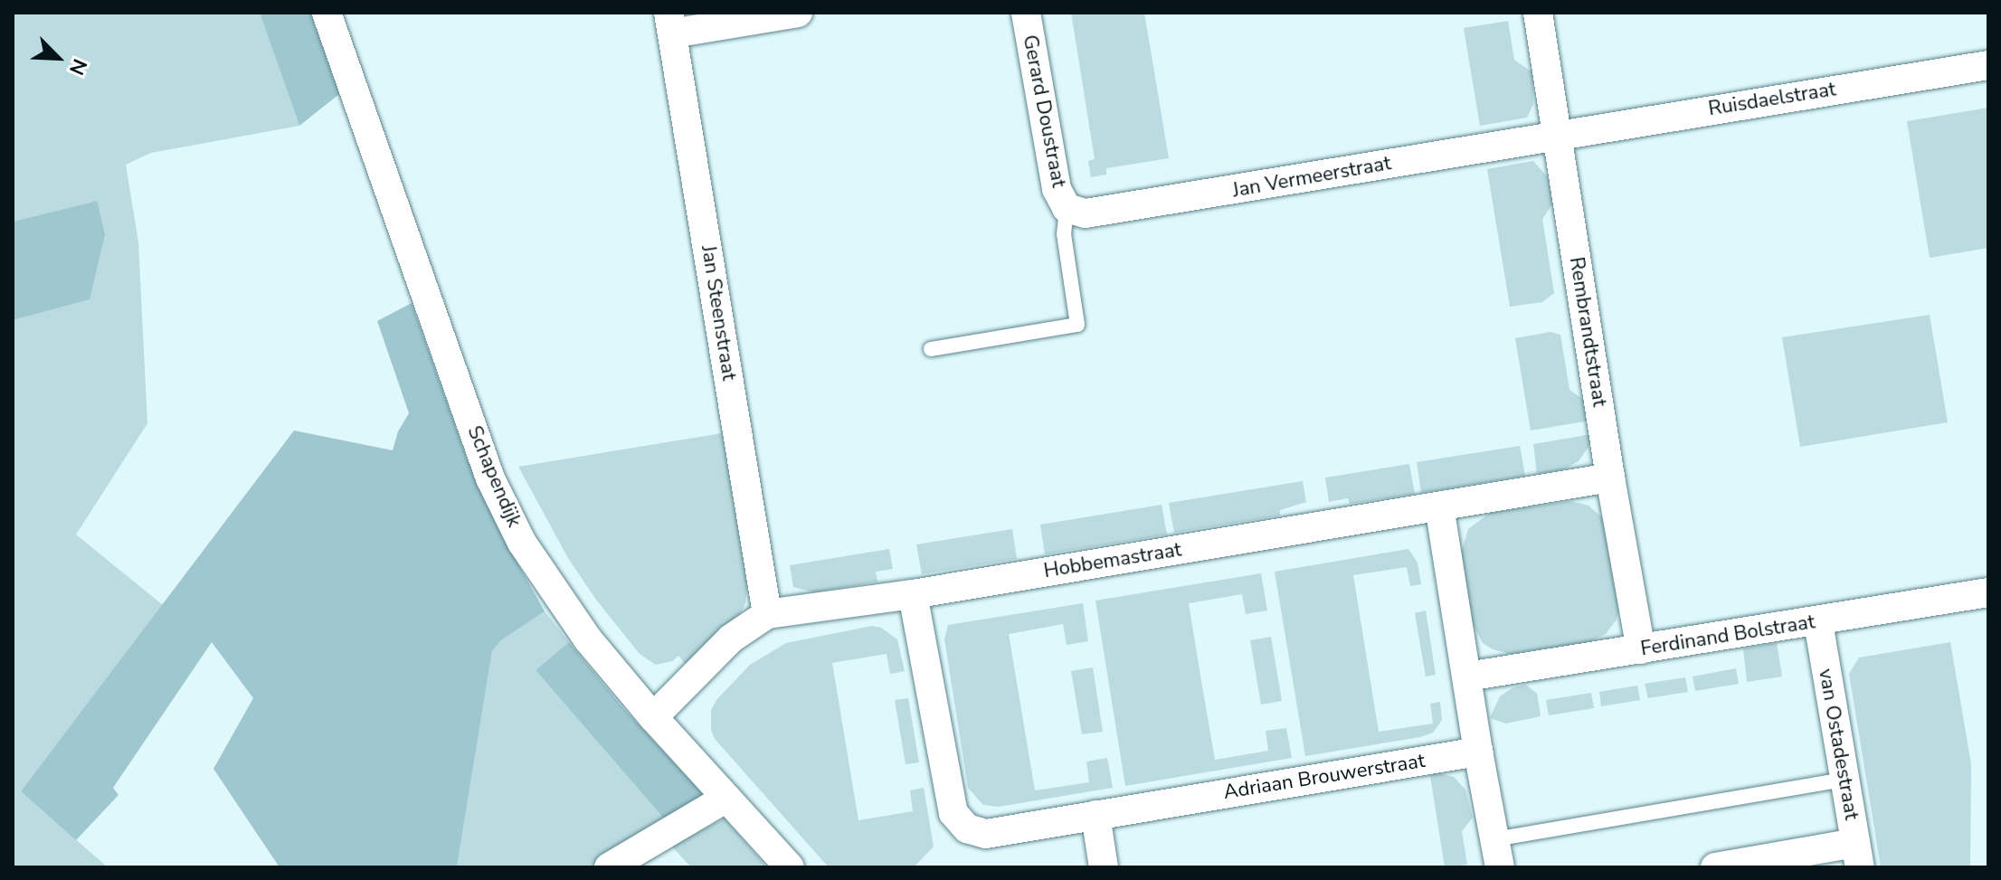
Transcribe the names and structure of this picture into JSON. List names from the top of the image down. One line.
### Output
{"streets":{"street":["Ruisdaelstraat","Gerard Doustraat","Jan Vermeerstraat","Jan Steenstraat","Rembrandtstraat","Schapendijk","Hobbemastraat","Ferdinand Bolstraat","van Ostadestraat","Adriaan Brouwerstraat"]},"crossings":[["Ruisdaelstraat","Jan Vermeerstraat"],["Ruisdaelstraat","Rembrandtstraat"],["Gerard Doustraat","Jan Vermeerstraat"],["Jan Vermeerstraat","Rembrandtstraat"],["Jan Steenstraat","Hobbemastraat"],["Rembrandtstraat","Hobbemastraat"],["Rembrandtstraat","Ferdinand Bolstraat"],["Schapendijk","Hobbemastraat"],["Hobbemastraat","Adriaan Brouwerstraat"],["Ferdinand Bolstraat","van Ostadestraat"]],"north":"bottom right"}
